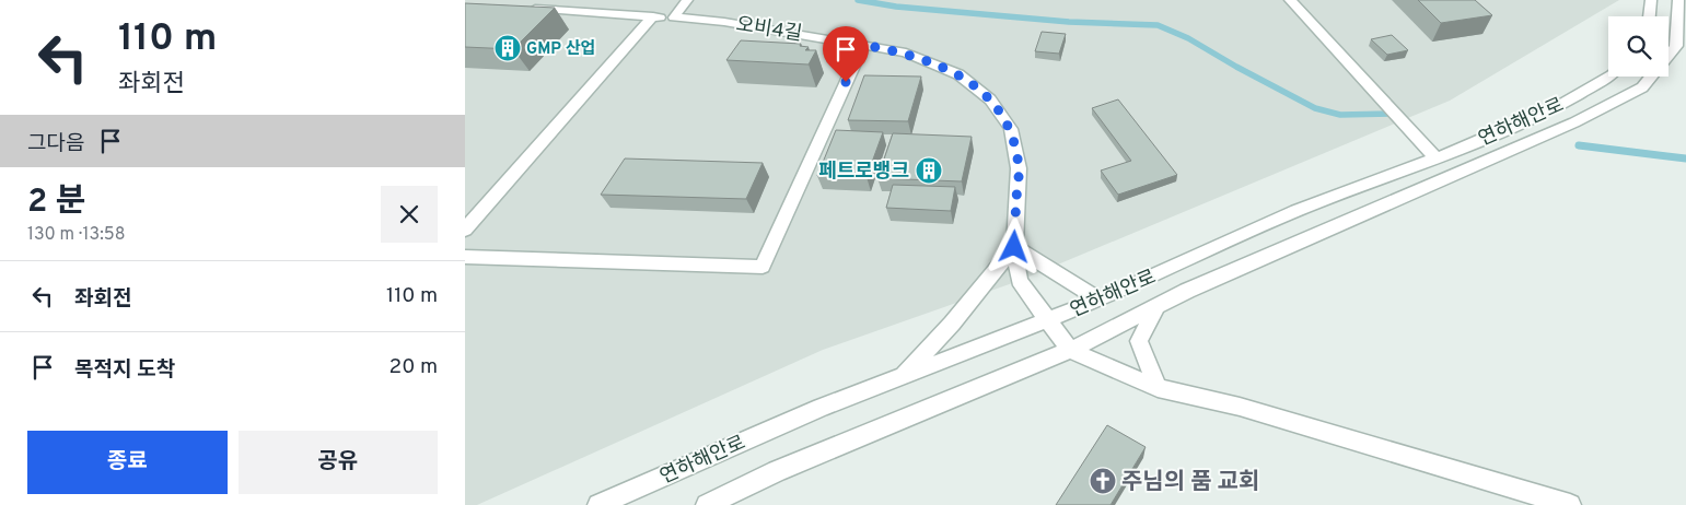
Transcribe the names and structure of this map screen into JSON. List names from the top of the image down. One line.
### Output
{"streets":{"street":["오비4길","연하해안로"]},"crossings":[["오비4길","연하해안로"]],"places":{"building":["GMP 산업","페트로뱅크"],"church":["주님의 품 교회"]},"page":{"turn":["110 m","좌회전"],"then":"그다음","heading":["2 분","130 m · 13:58"],"list":[{"name":"좌회전","value":"110 m"},{"name":"목적지 도착","value":"20 m"}],"buttons":["종료","공유"]}}
